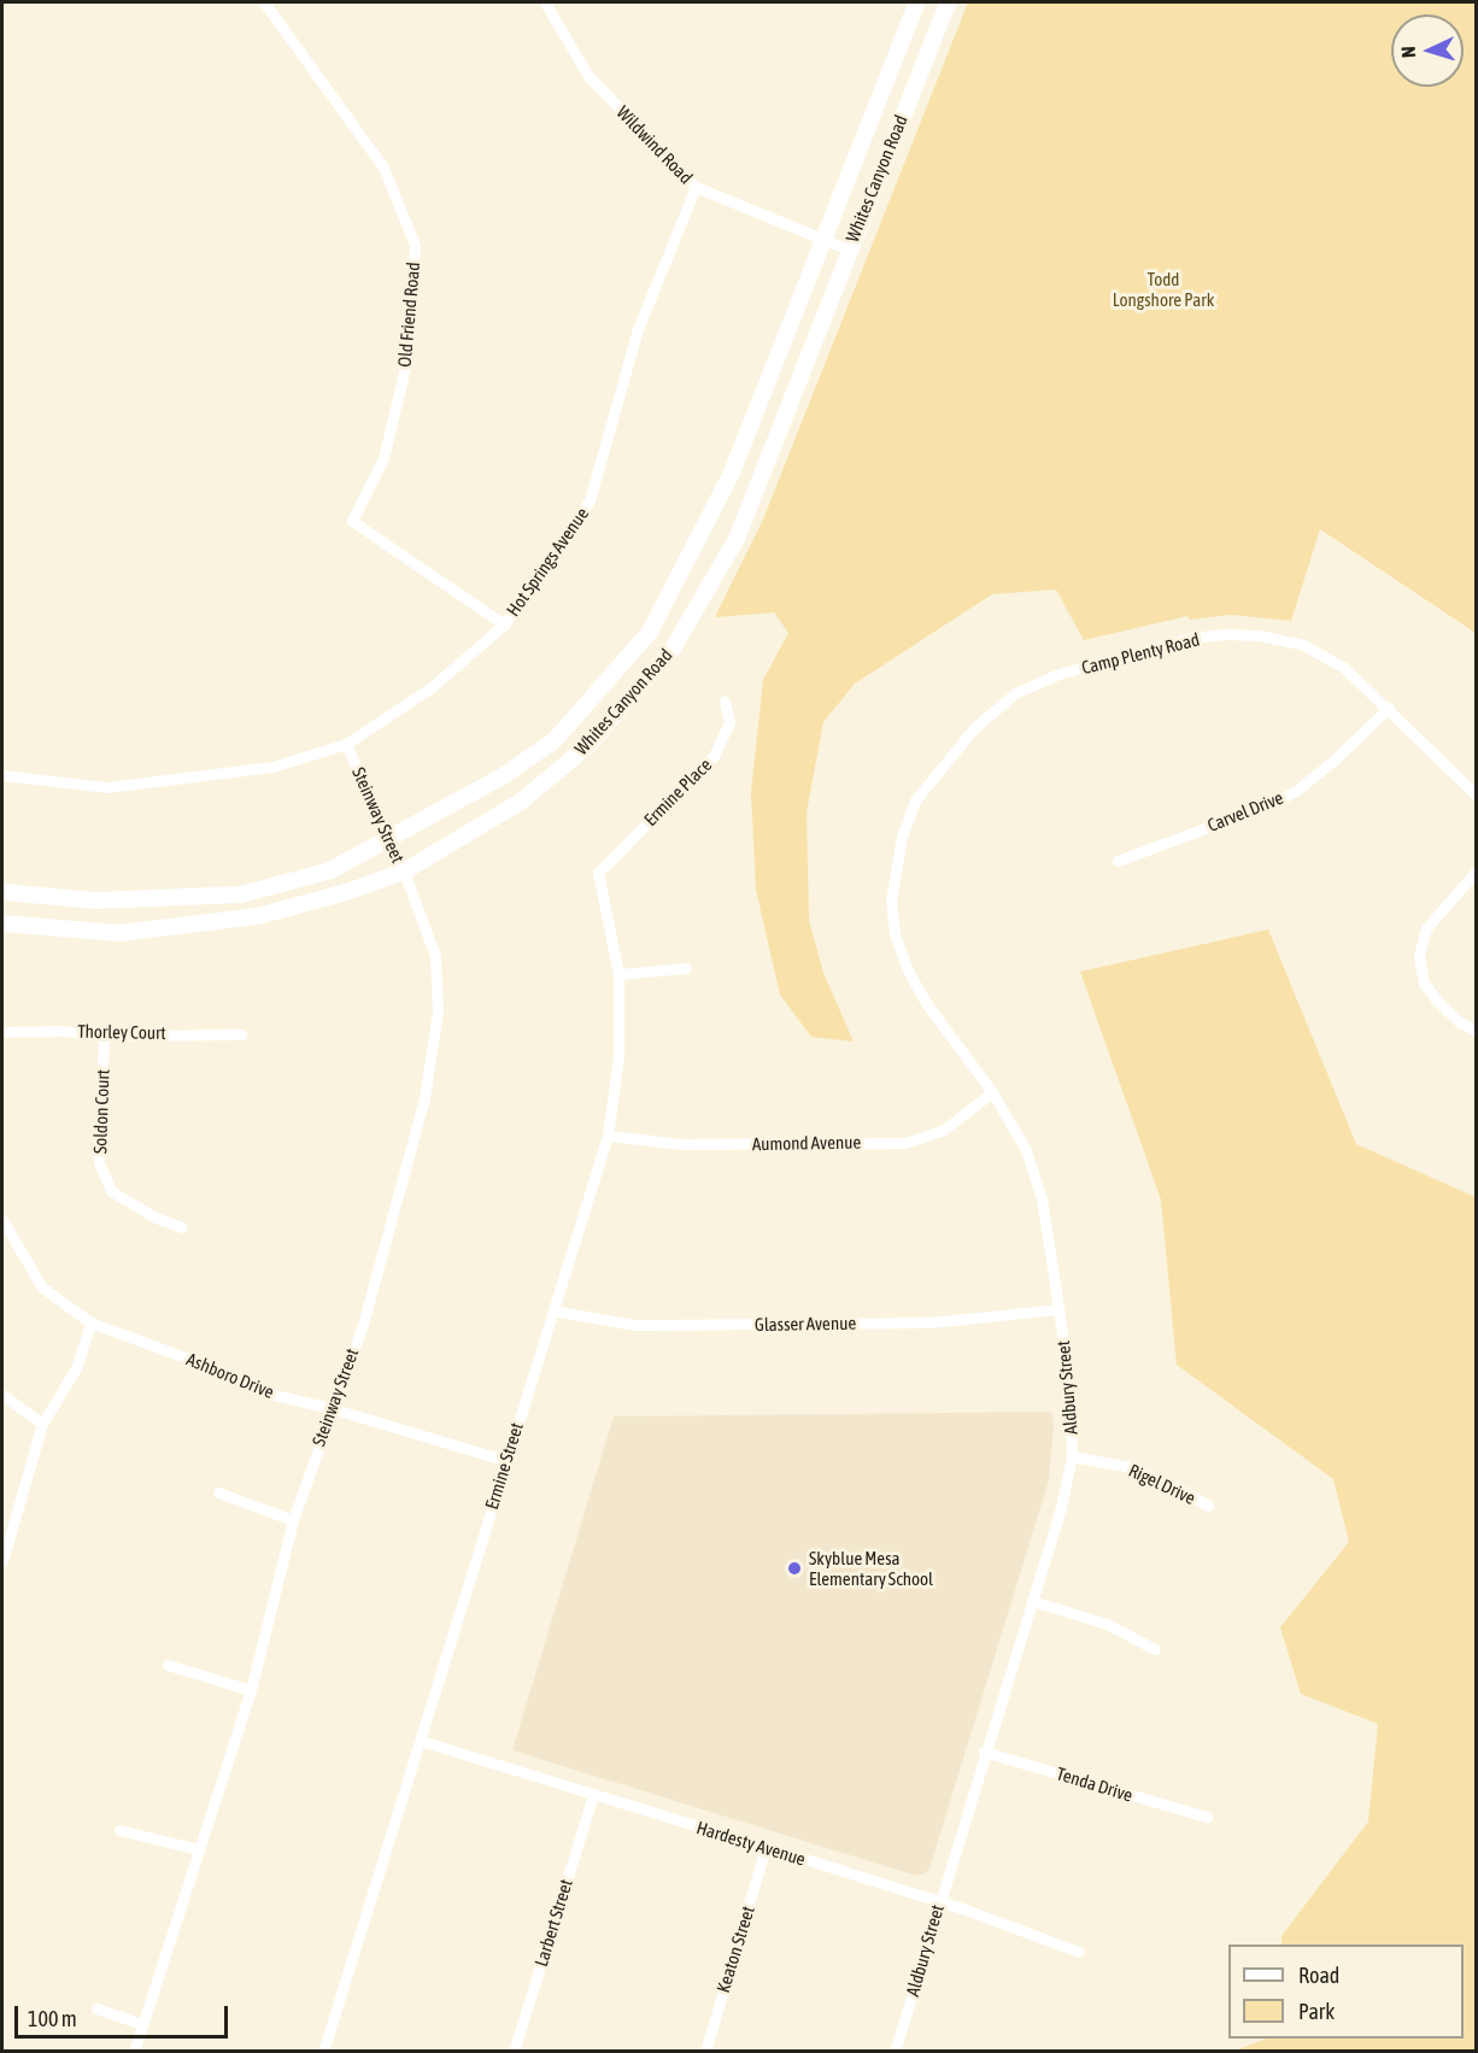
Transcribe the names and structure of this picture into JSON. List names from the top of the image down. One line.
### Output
{"streets":{"main road":["Whites Canyon Road"],"street":["Wildwind Road","Old Friend Road","Hot Springs Avenue","Camp Plenty Road","Ermine Place","Carvel Drive","Steinway Street","Thorley Court","Soldon Court","Aumond Avenue","Glasser Avenue","Ashboro Drive","Aldbury Street","Ermine Street","Rigel Drive","Tenda Drive","Hardesty Avenue","Larbert Street","Keaton Street"]},"crossings":[["Wildwind Road","Whites Canyon Road"],["Wildwind Road","Hot Springs Avenue"],["Whites Canyon Road","Steinway Street"],["Old Friend Road","Hot Springs Avenue"],["Hot Springs Avenue","Steinway Street"],["Camp Plenty Road","Carvel Drive"],["Camp Plenty Road","Aldbury Street"],["Ermine Place","Ermine Street"],["Steinway Street","Ashboro Drive"],["Thorley Court","Soldon Court"],["Aumond Avenue","Aldbury Street"],["Aumond Avenue","Ermine Street"],["Glasser Avenue","Aldbury Street"],["Glasser Avenue","Ermine Street"],["Ashboro Drive","Ermine Street"],["Aldbury Street","Rigel Drive"],["Aldbury Street","Tenda Drive"],["Aldbury Street","Hardesty Avenue"],["Ermine Street","Hardesty Avenue"],["Hardesty Avenue","Larbert Street"],["Hardesty Avenue","Keaton Street"]],"parks":["Todd Longshore Park"],"places":["Skyblue Mesa Elementary School"],"legend":["Road","Park"],"scale_bar":"100 m","north":"left"}
